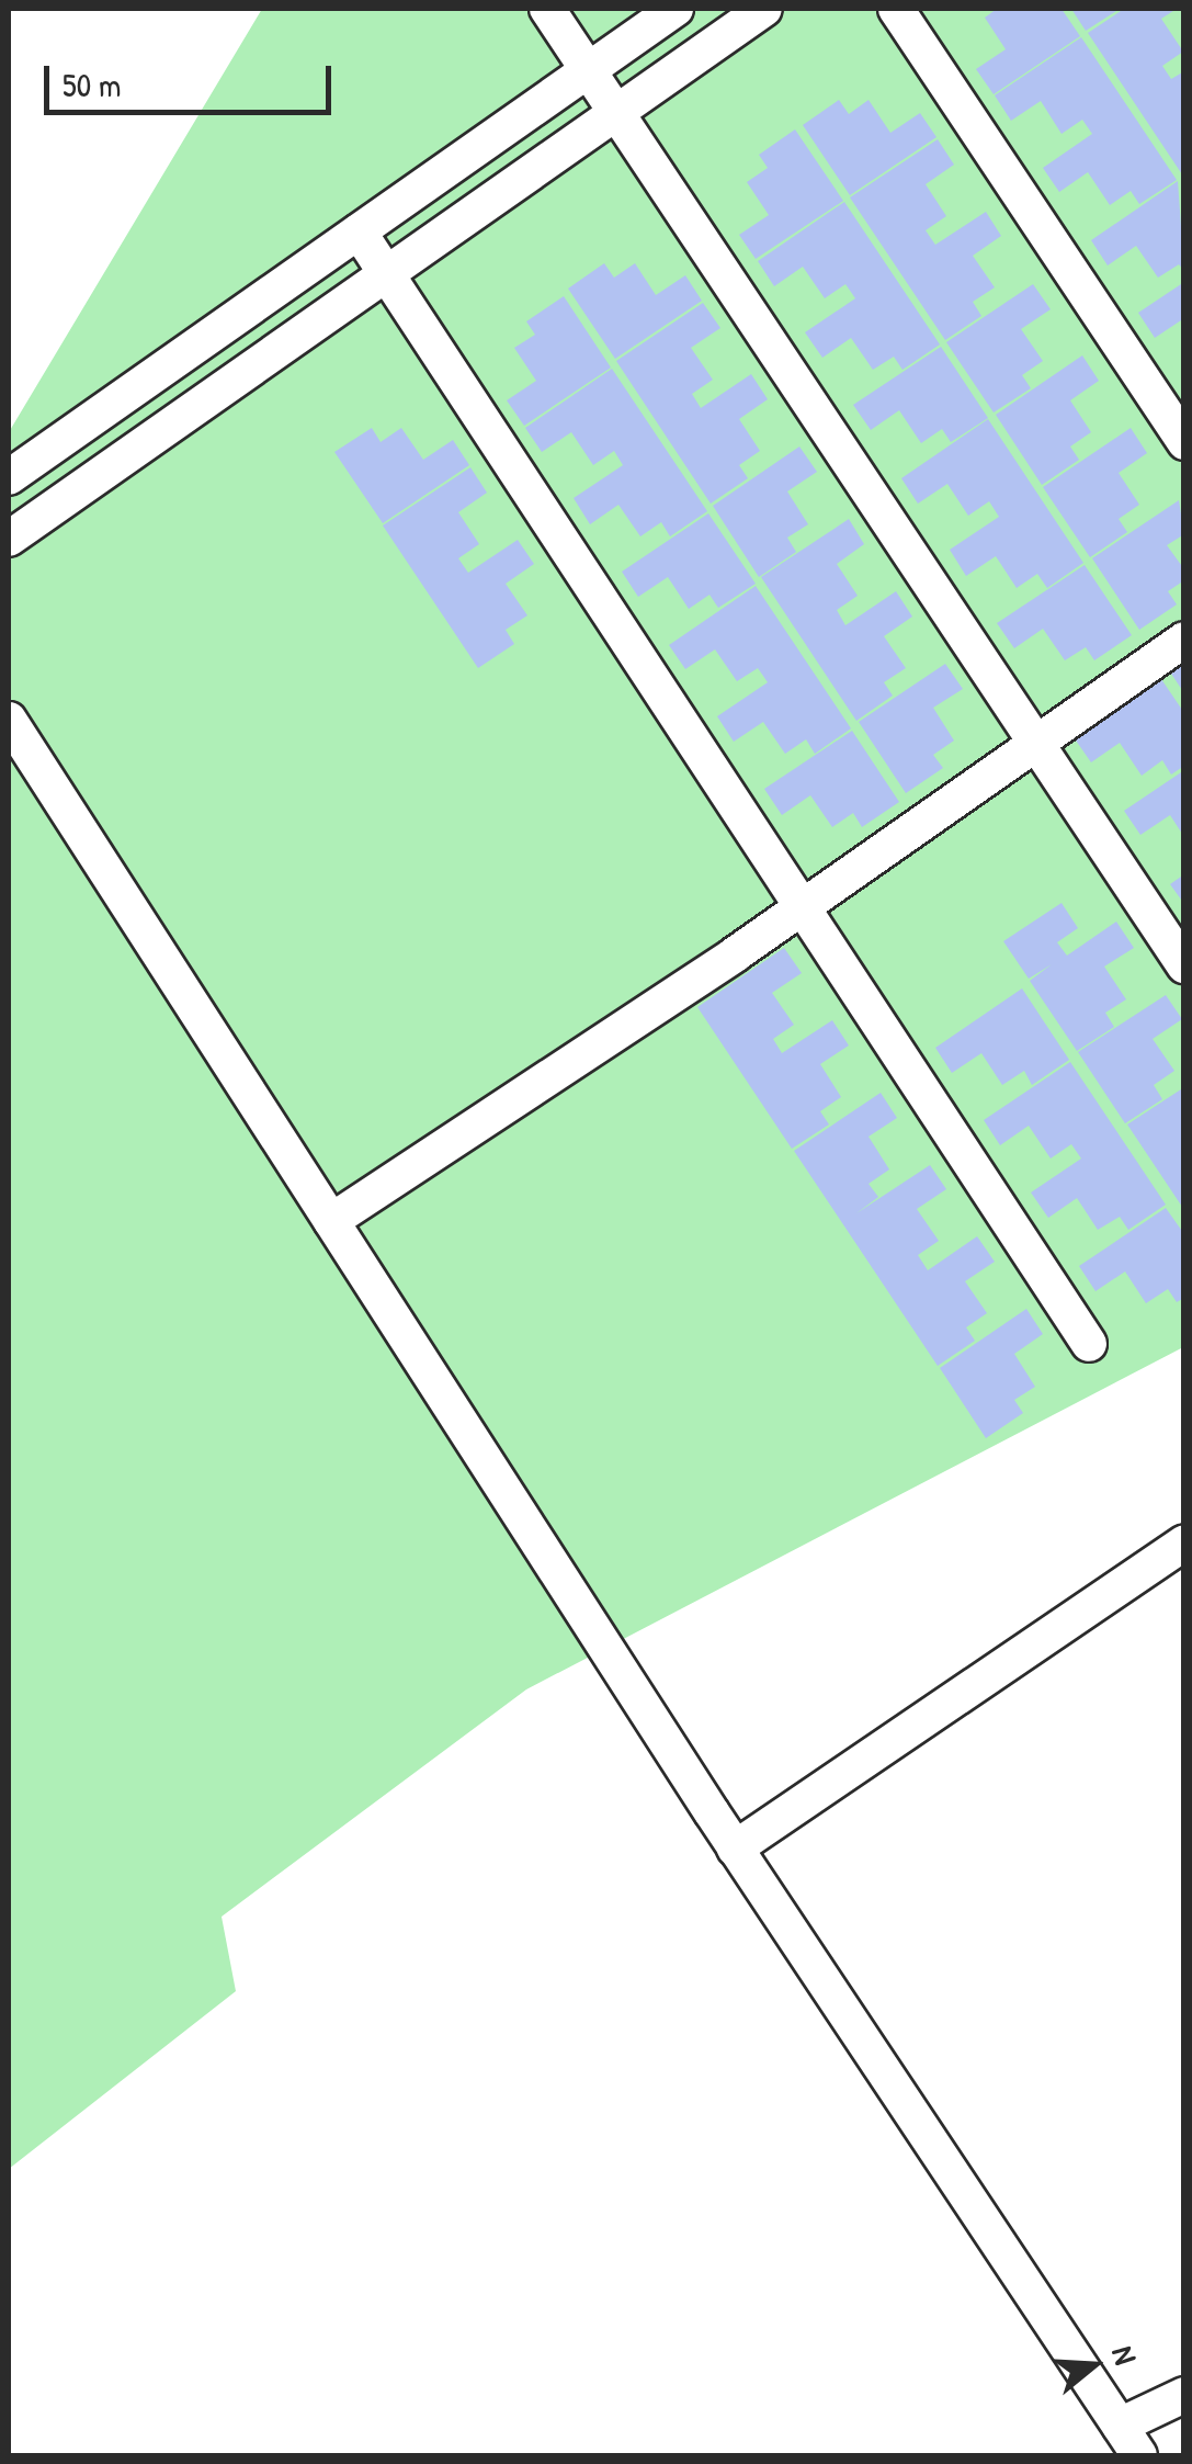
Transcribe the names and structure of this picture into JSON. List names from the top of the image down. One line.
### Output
{"scale_bar":"50 m","north":"right"}
